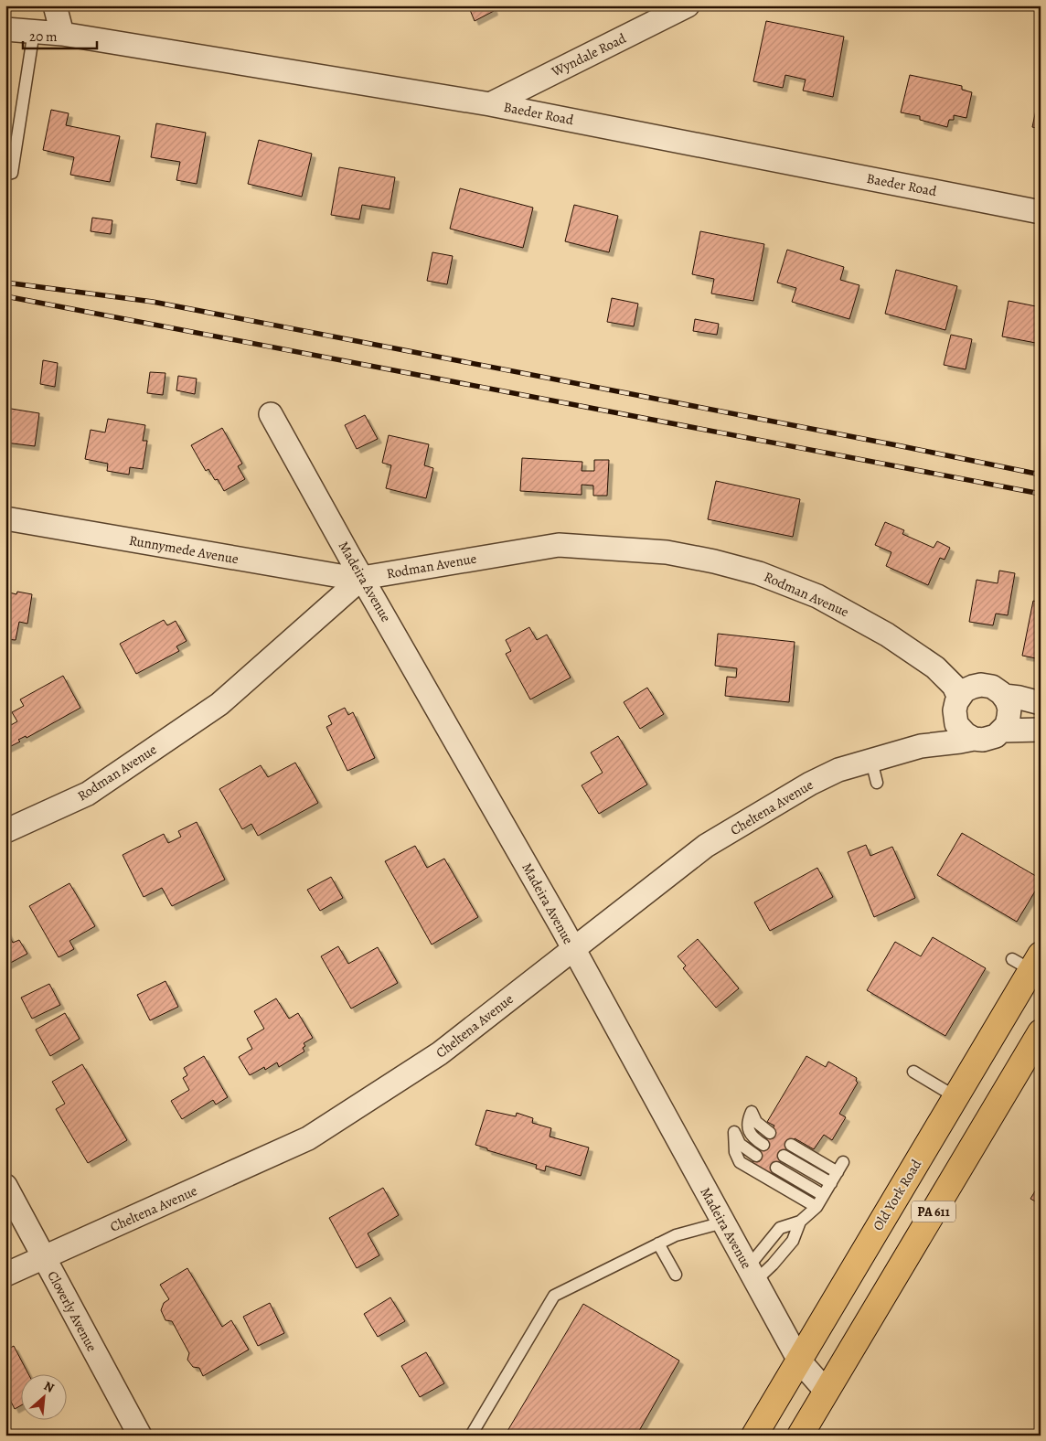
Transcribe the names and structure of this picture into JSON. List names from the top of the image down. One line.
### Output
{"streets":{"highway":["Old York Road","PA 611"],"street":["Wyndale Road","Baeder Road","Runnymede Avenue","Rodman Avenue","Madeira Avenue","Cheltena Avenue","Cloverly Avenue"]},"crossings":[["Wyndale Road","Baeder Road"],["Runnymede Avenue","Rodman Avenue"],["Runnymede Avenue","Madeira Avenue"],["Rodman Avenue","Madeira Avenue"],["Rodman Avenue","Cheltena Avenue"],["Madeira Avenue","Cheltena Avenue"],["Madeira Avenue","Old York Road"],["Madeira Avenue","PA 611"],["Cheltena Avenue","Cloverly Avenue"]],"scale_bar":"20 m","north":"top right"}
